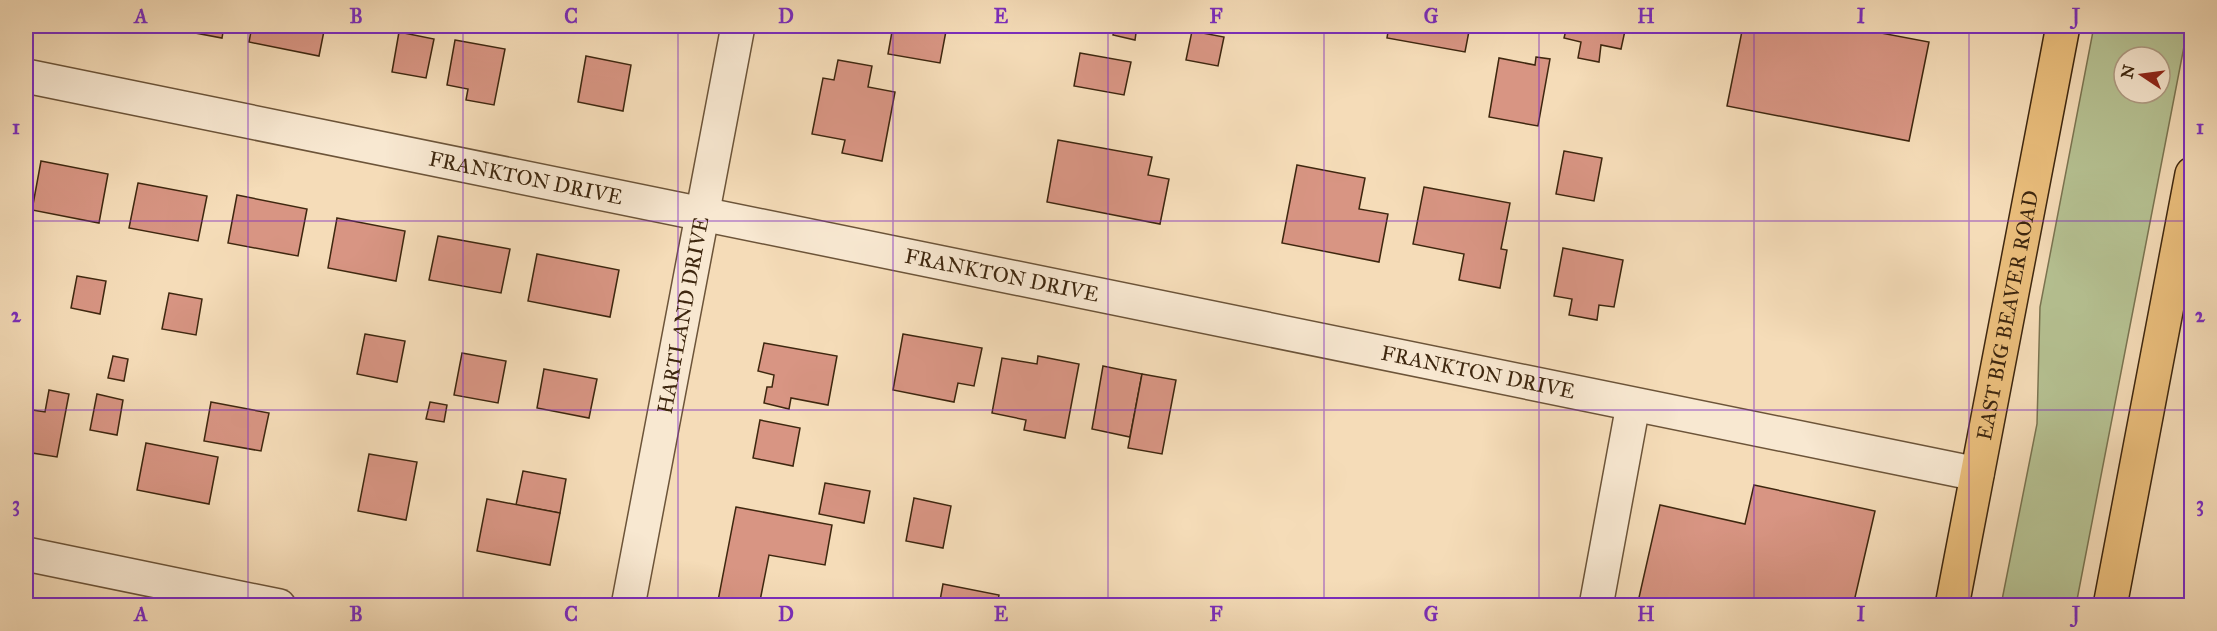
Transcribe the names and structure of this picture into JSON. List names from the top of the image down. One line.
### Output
{"streets":{"main road":["EAST BIG BEAVER ROAD"],"street":["FRANKTON DRIVE","HARTLAND DRIVE"]},"crossings":[["FRANKTON DRIVE","HARTLAND DRIVE"],["FRANKTON DRIVE","EAST BIG BEAVER ROAD"]],"north":"left","grid":{"columns":["A","B","C","D","E","F","G","H","I","J"],"rows":["1","2","3"]}}
